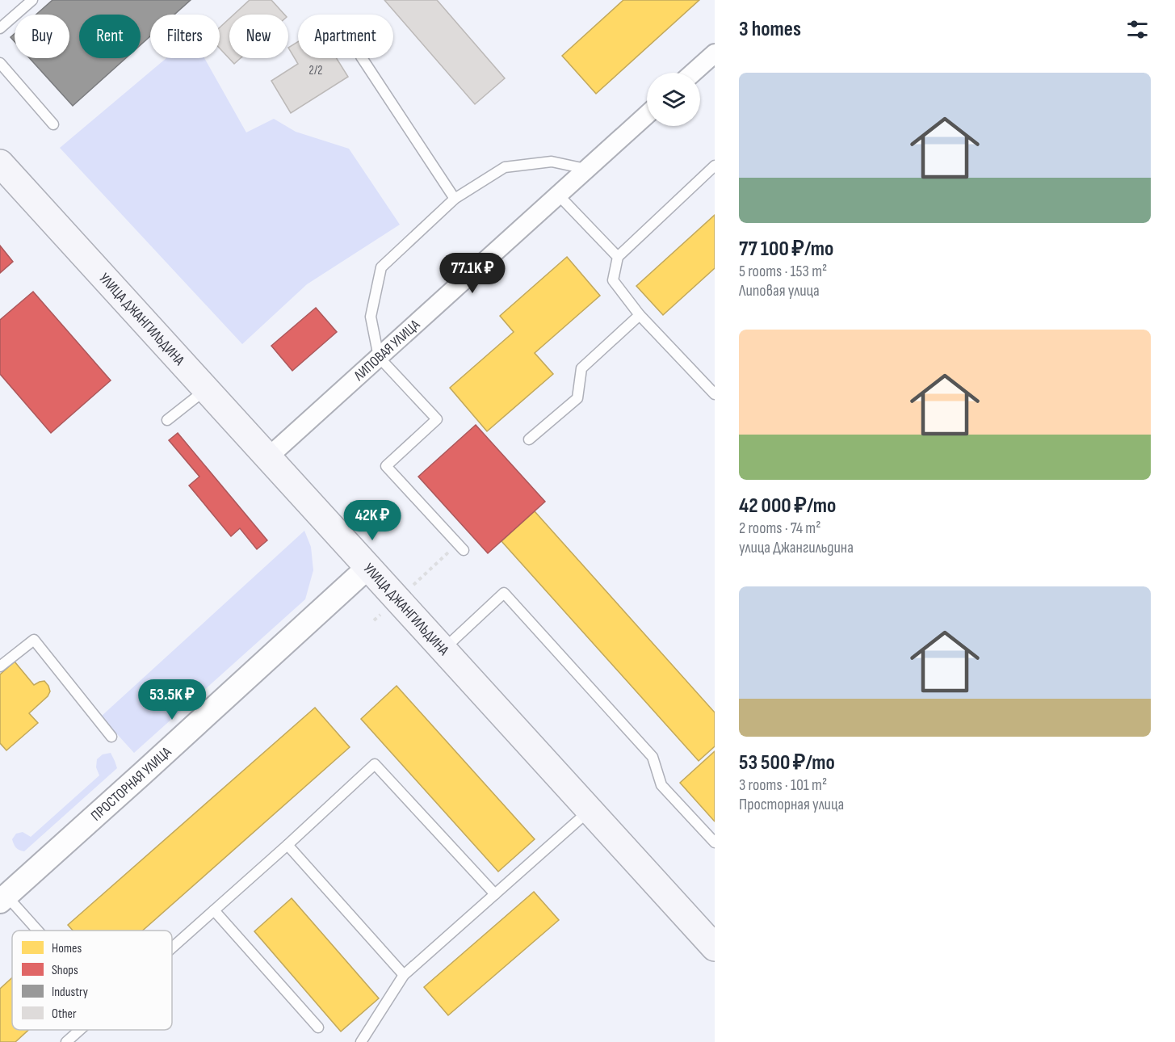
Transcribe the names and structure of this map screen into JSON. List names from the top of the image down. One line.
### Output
{"streets":{"main road":["УЛИЦА ДЖАНГИЛЬДИНА"],"street":["ЛИПОВАЯ УЛИЦА","ПРОСТОРНАЯ УЛИЦА"]},"crossings":[["УЛИЦА ДЖАНГИЛЬДИНА","ЛИПОВАЯ УЛИЦА"],["УЛИЦА ДЖАНГИЛЬДИНА","ПРОСТОРНАЯ УЛИЦА"]],"house_numbers":["2/2"],"legend":["Homes","Shops","Industry","Other"],"page":{"heading":"3 homes","chip":["Buy","Rent","Filters","New","Apartment"],"list":[{"name":"77 100 ₽/mo","note":"5 rooms · 153 m² · Липовая улица"},{"name":"42 000 ₽/mo","note":"2 rooms · 74 m² · улица Джангильдина"},{"name":"53 500 ₽/mo","note":"3 rooms · 101 m² · Просторная улица"}],"price":["77.1K ₽","42K ₽","53.5K ₽"]}}
